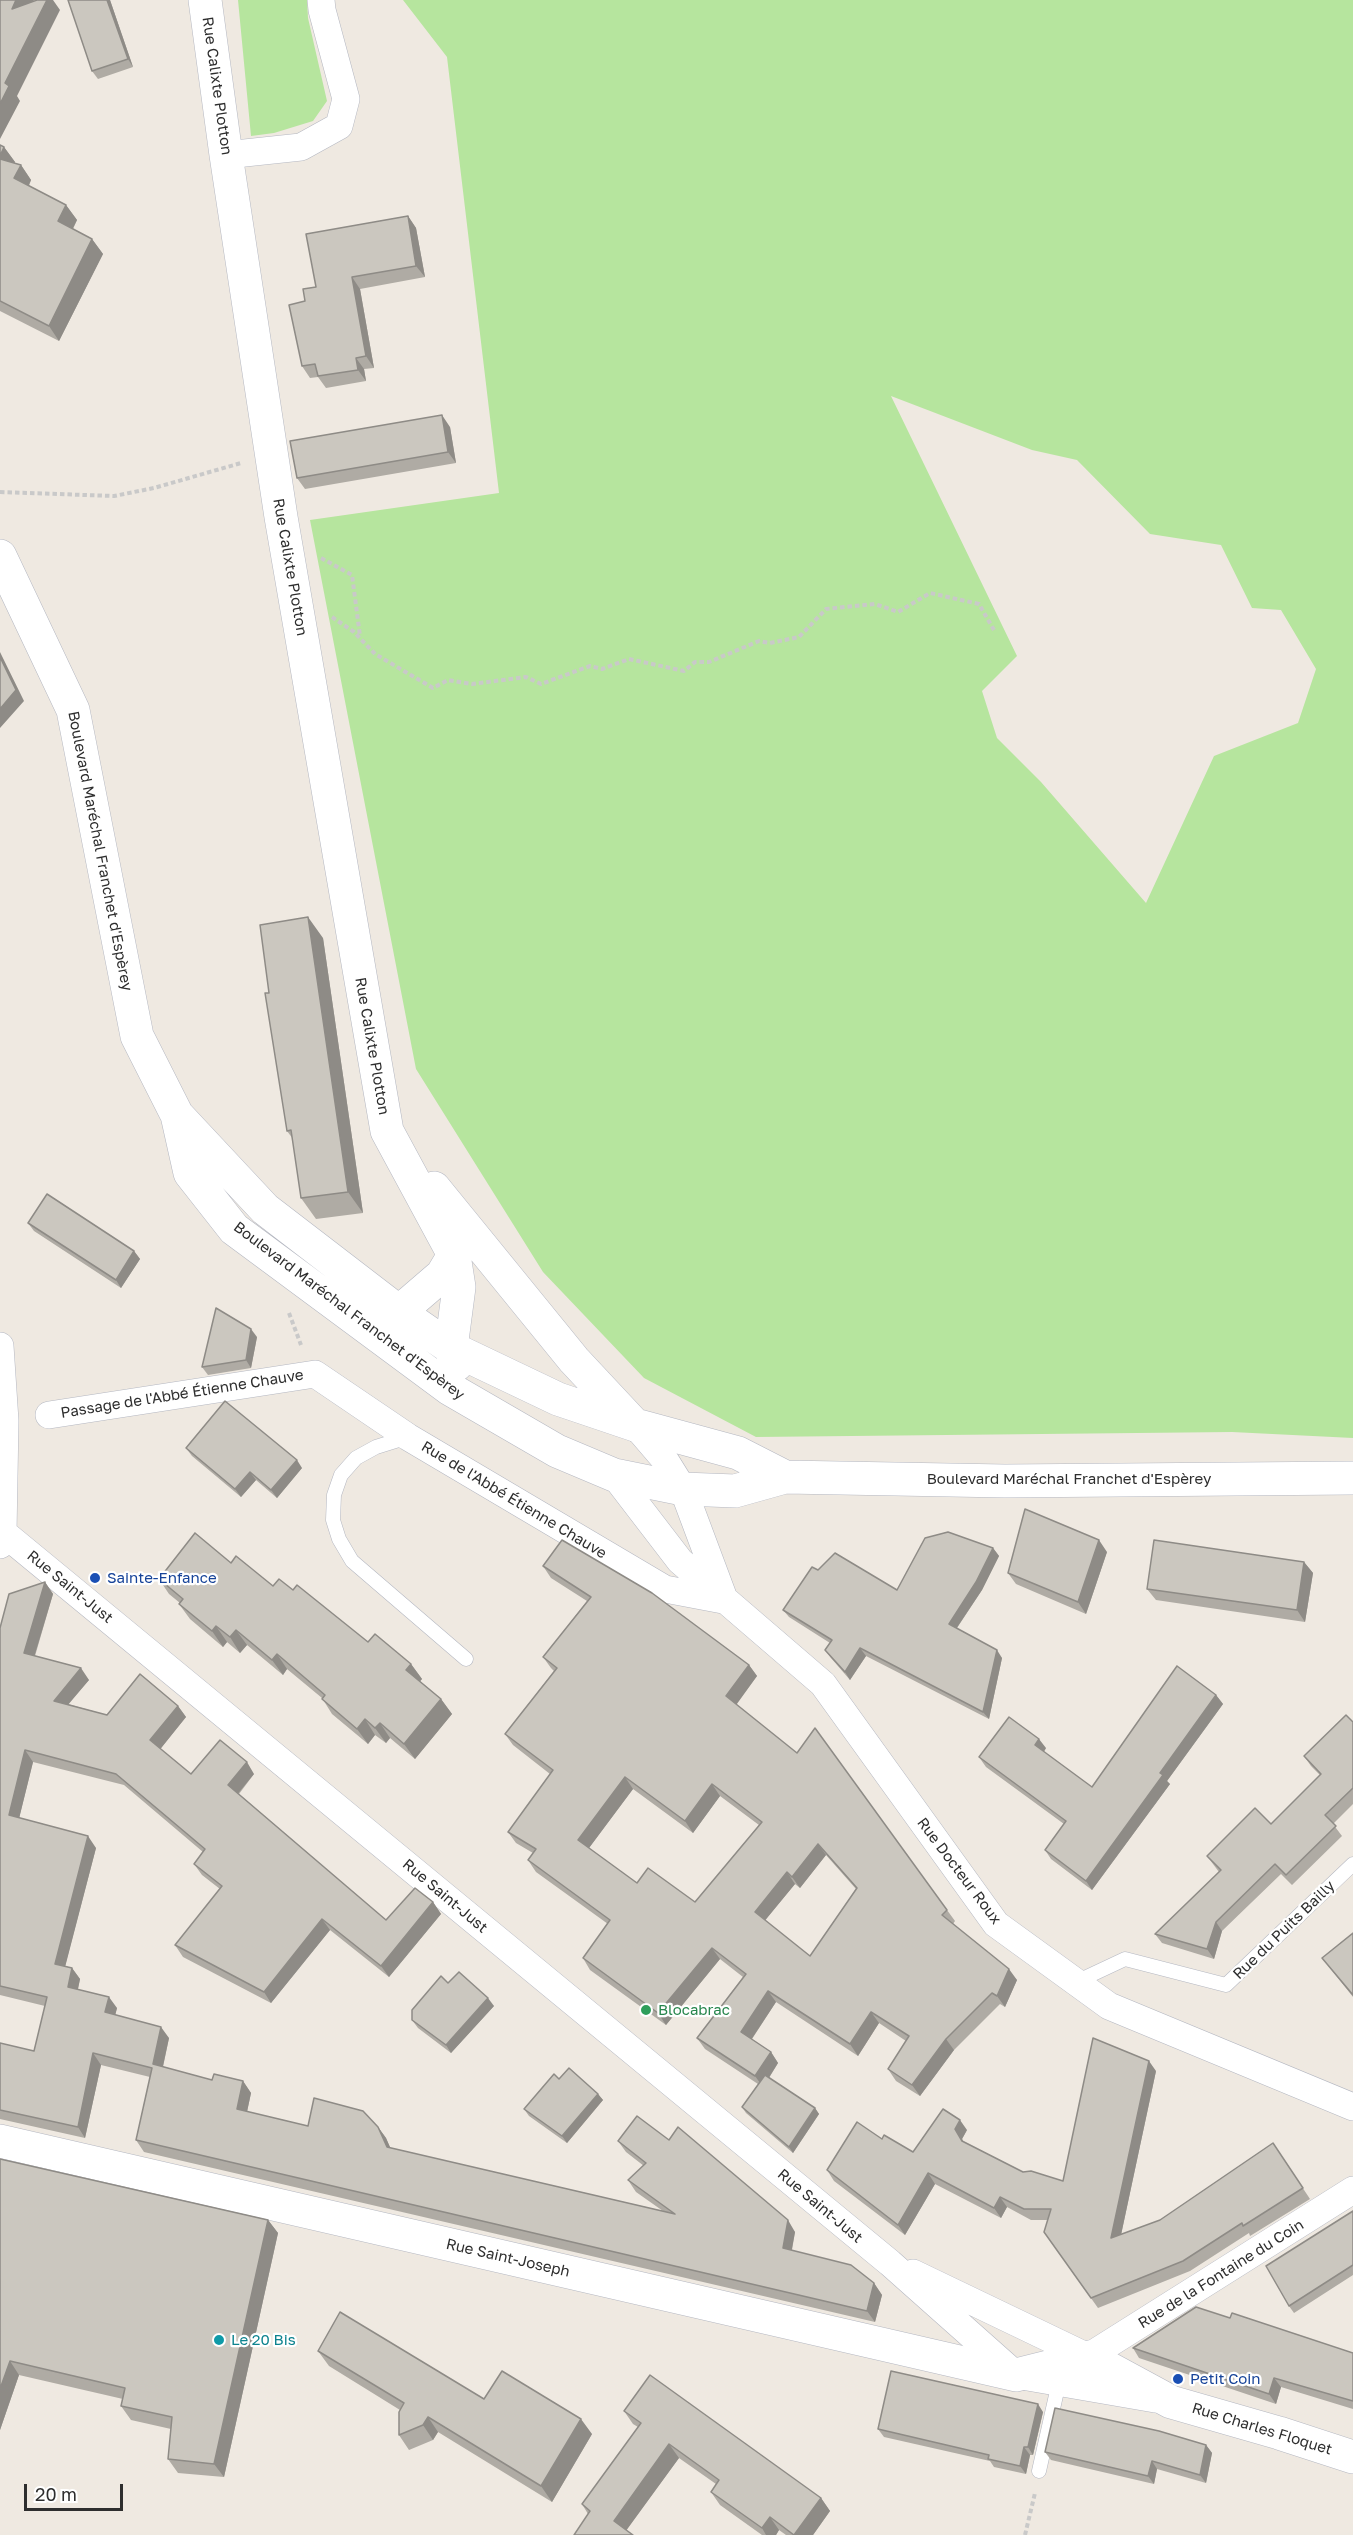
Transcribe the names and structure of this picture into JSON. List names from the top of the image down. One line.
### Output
{"streets":{"main road":["Rue Calixte Plotton","Boulevard Maréchal Franchet d'Espèrey","Rue Saint-Joseph","Rue Charles Floquet"],"street":["Passage de l'Abbé Étienne Chauve","Rue de l'Abbé Étienne Chauve","Rue Saint-Just","Rue Docteur Roux","Rue de la Fontaine du Coin"],"lane":["Rue du Puits Bailly"]},"crossings":[["Rue Calixte Plotton","Boulevard Maréchal Franchet d'Espèrey"],["Rue Calixte Plotton","Rue Docteur Roux"],["Boulevard Maréchal Franchet d'Espèrey","Rue Docteur Roux"],["Passage de l'Abbé Étienne Chauve","Rue de l'Abbé Étienne Chauve"],["Rue de l'Abbé Étienne Chauve","Rue Docteur Roux"],["Rue Saint-Just","Rue Saint-Joseph"],["Rue Saint-Just","Rue de la Fontaine du Coin"],["Rue Saint-Just","Rue Charles Floquet"],["Rue Docteur Roux","Rue du Puits Bailly"],["Rue Saint-Joseph","Rue Charles Floquet"],["Rue de la Fontaine du Coin","Rue Charles Floquet"]],"places":["Sainte-Enfance","Blocabrac","Le 20 Bis","Petit Coin"],"scale_bar":"20 m"}
